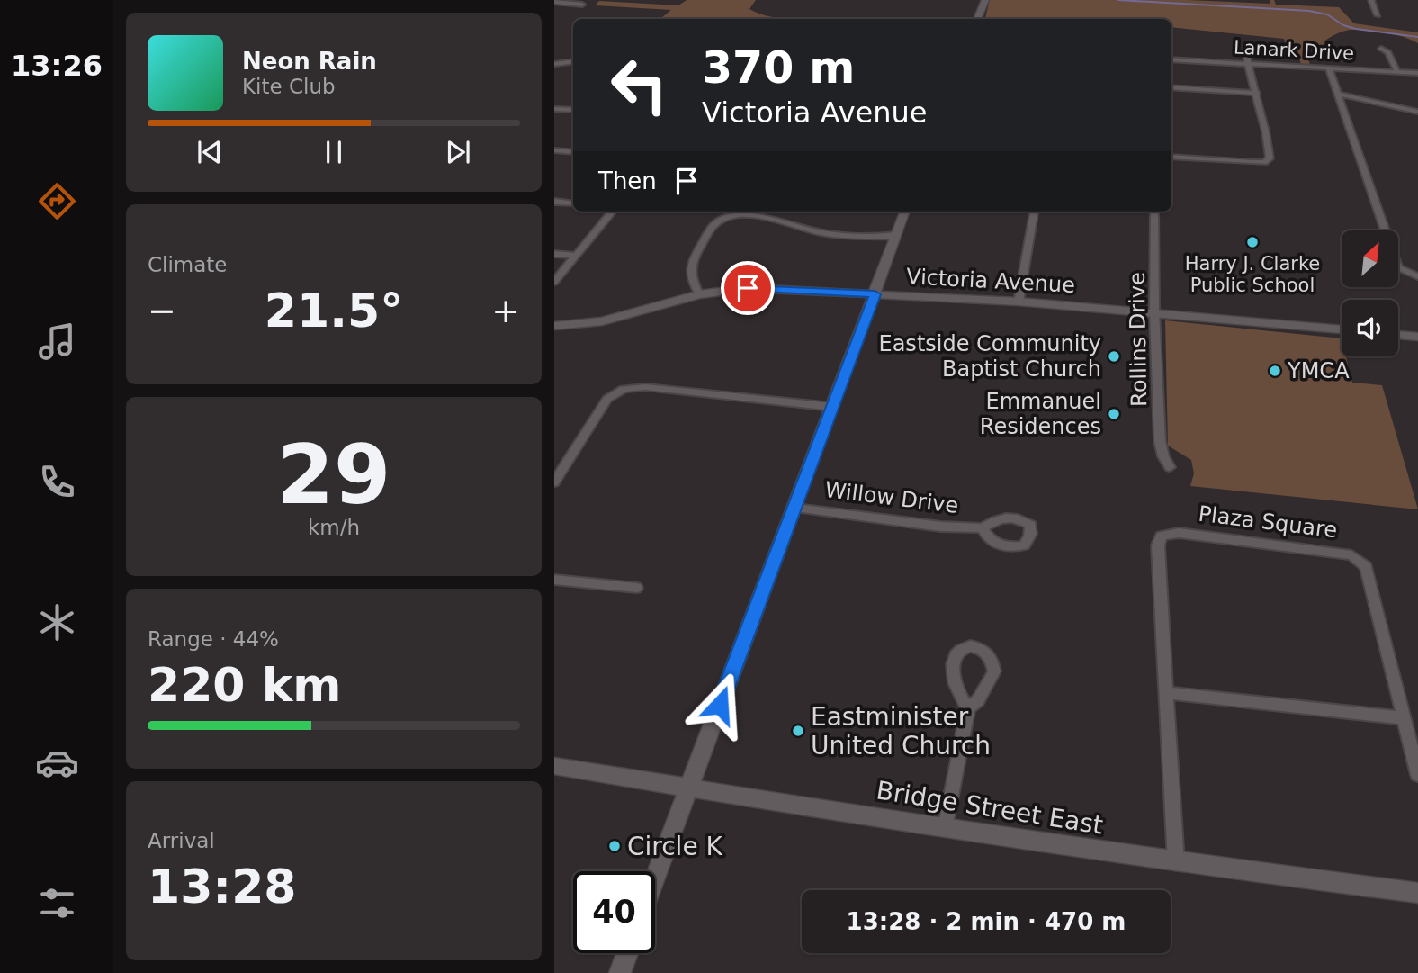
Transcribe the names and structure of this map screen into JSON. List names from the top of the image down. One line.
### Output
{"streets":{"street":["Lanark Drive","Victoria Avenue","Rollins Drive","Willow Drive","Plaza Square","Bridge Street East"]},"crossings":[["Victoria Avenue","Rollins Drive"],["Plaza Square","Bridge Street East"]],"places":["Harry J. Clarke Public School","Eastside Community Baptist Church","YMCA","Emmanuel Residences","Eastminister United Church","Circle K"],"north":"top right","page":{"tabs":"13:26","turn":["370 m","Victoria Avenue"],"song":["Neon Rain","Kite Club"],"then":"Then","tile":["Climate",["29","km/h"],["Range · 44%","220 km"],["Arrival","13:28"]],"heat":["−","21.5°","+"],"limit":"40","trip":"13:28 · 2 min · 470 m"}}
